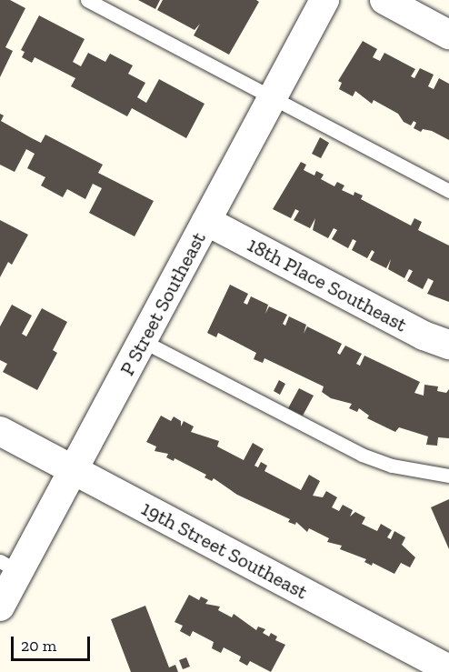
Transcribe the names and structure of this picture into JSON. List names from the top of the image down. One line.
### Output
{"streets":{"street":["18th Place Southeast","P Street Southeast","19th Street Southeast"]},"crossings":[["18th Place Southeast","P Street Southeast"],["P Street Southeast","19th Street Southeast"]],"scale_bar":"20 m"}
